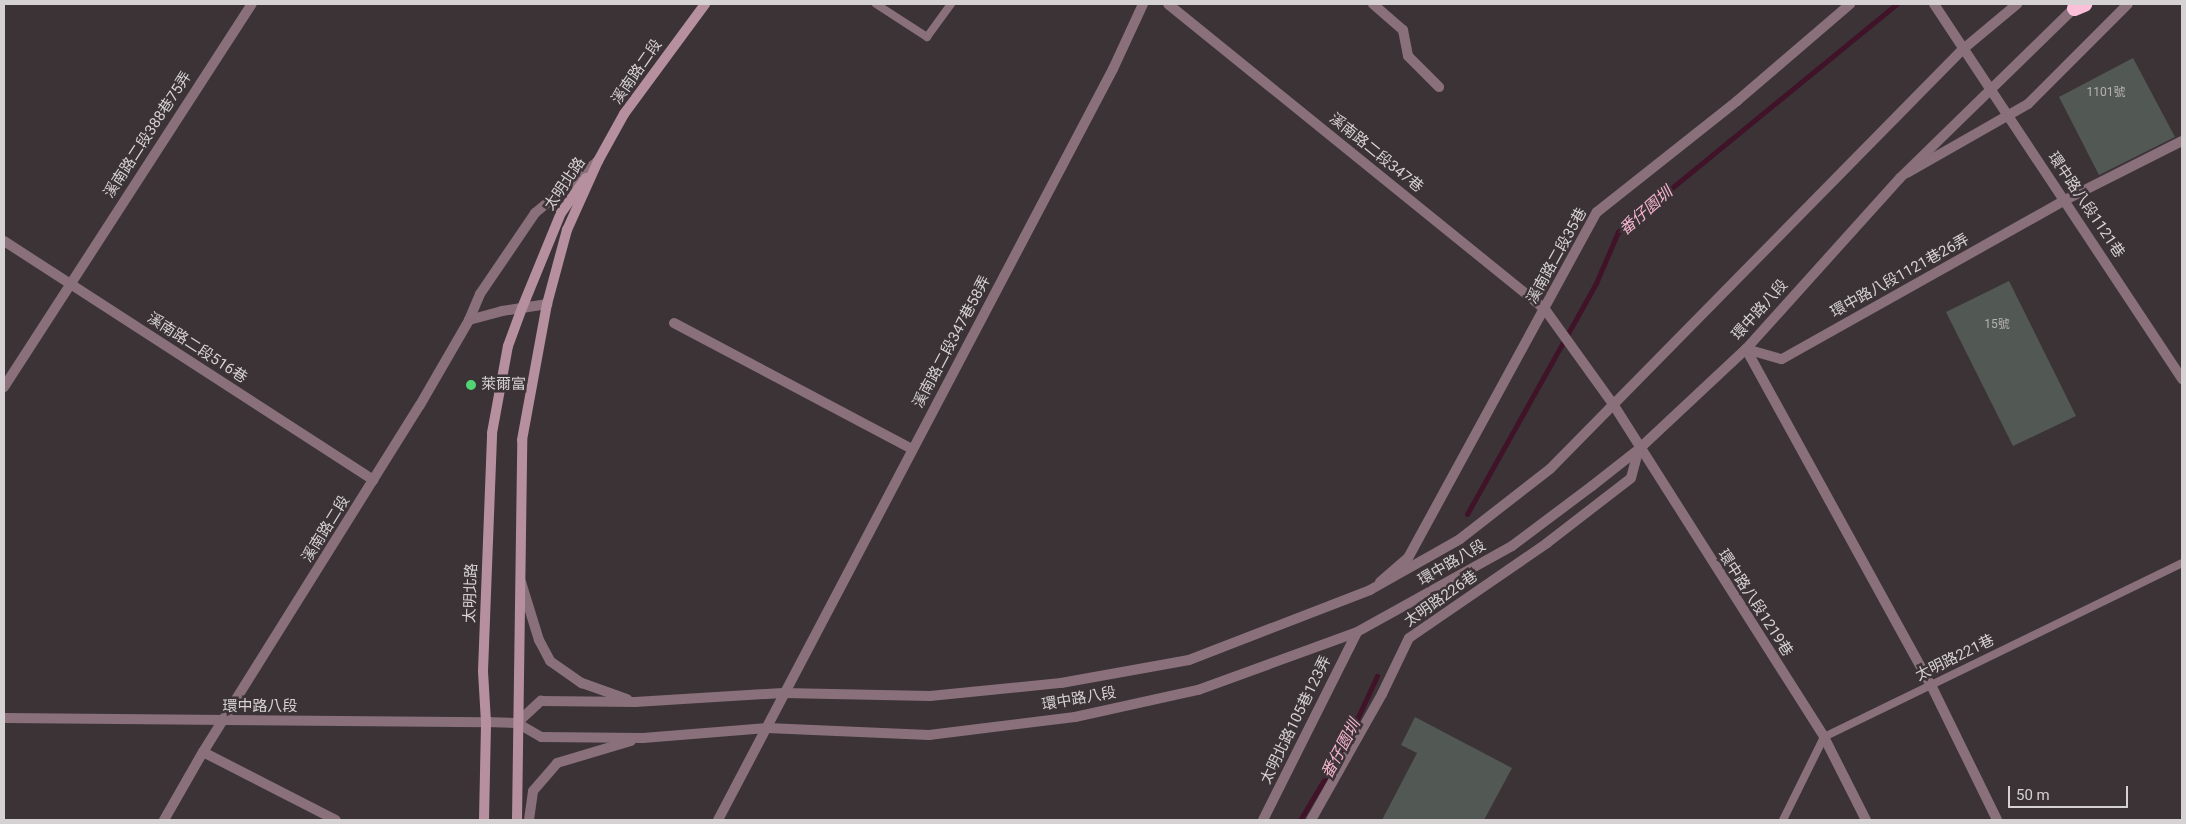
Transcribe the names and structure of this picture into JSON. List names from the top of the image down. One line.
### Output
{"streets":{"main road":["溪南路二段","太明北路"],"street":["溪南路二段388巷75弄","溪南路二段347巷","環中路八段1121巷","溪南路二段35巷","環中路八段1121巷26弄","環中路八段","溪南路二段347巷58弄","溪南路二段516巷","太明路226巷","環中路八段1219巷","太明北路105巷123弄"],"lane":["太明路221巷"]},"crossings":[["溪南路二段","太明北路"],["溪南路二段","環中路八段"],["溪南路二段","溪南路二段516巷"],["溪南路二段388巷75弄","溪南路二段516巷"],["溪南路二段347巷","溪南路二段35巷"],["溪南路二段347巷","環中路八段1219巷"],["太明北路","環中路八段"],["環中路八段1121巷","環中路八段1121巷26弄"],["環中路八段1121巷","環中路八段"],["溪南路二段35巷","環中路八段"],["環中路八段1121巷26弄","環中路八段"],["環中路八段","溪南路二段347巷58弄"],["環中路八段","太明路226巷"],["環中路八段","環中路八段1219巷"],["環中路八段","太明北路105巷123弄"],["太明路226巷","環中路八段1219巷"],["環中路八段1219巷","太明路221巷"]],"water":["番仔園圳"],"places":["萊爾富"],"house_numbers":["1101號","15號"],"scale_bar":"50 m"}
